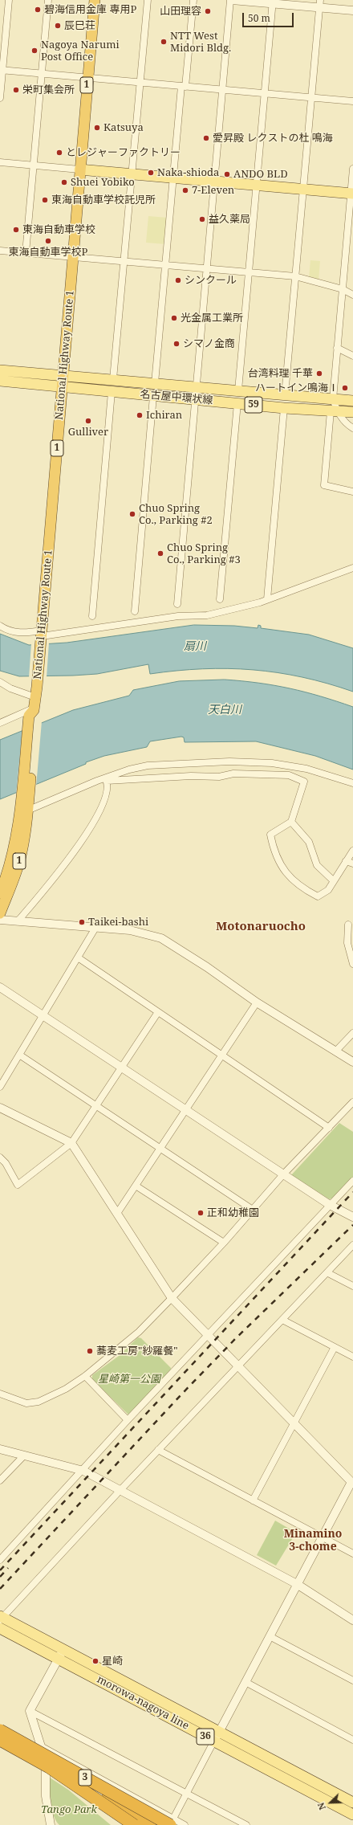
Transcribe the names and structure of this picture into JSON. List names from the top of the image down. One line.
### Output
{"streets":{"highway":["1","National Highway Route 1","3"],"main road":["名古屋中環状線","59","morowa-nagoya line","36"]},"crossings":[["National Highway Route 1","名古屋中環状線"]],"districts":["Motonaruocho","Minamino 3-chome"],"water":["扇川","天白川"],"parks":["星崎第一公園","Tango Park"],"places":["碧海信用金庫 専用P","山田理容","辰巳荘","NTT West Midori Bldg.","Nagoya Narumi Post Office","栄町集会所","Katsuya","愛昇殿 レクストの杜 鳴海","とレジャーファクトリー","Naka-shioda","ANDO BLD","Shuei Yobiko","7-Eleven","東海自動車学校託児所","益久薬局","東海自動車学校","東海自動車学校P","シンクール","光金属工業所","シマノ金商","台湾料理 千華","ハートイン鳴海Ⅰ","Ichiran","Gulliver","Chuo Spring Co., Parking #2","Chuo Spring Co., Parking #3","Taikei-bashi","正和幼稚園","蕎麦工房\"紗羅餐\"","星崎"],"scale_bar":"50 m","north":"bottom left"}
